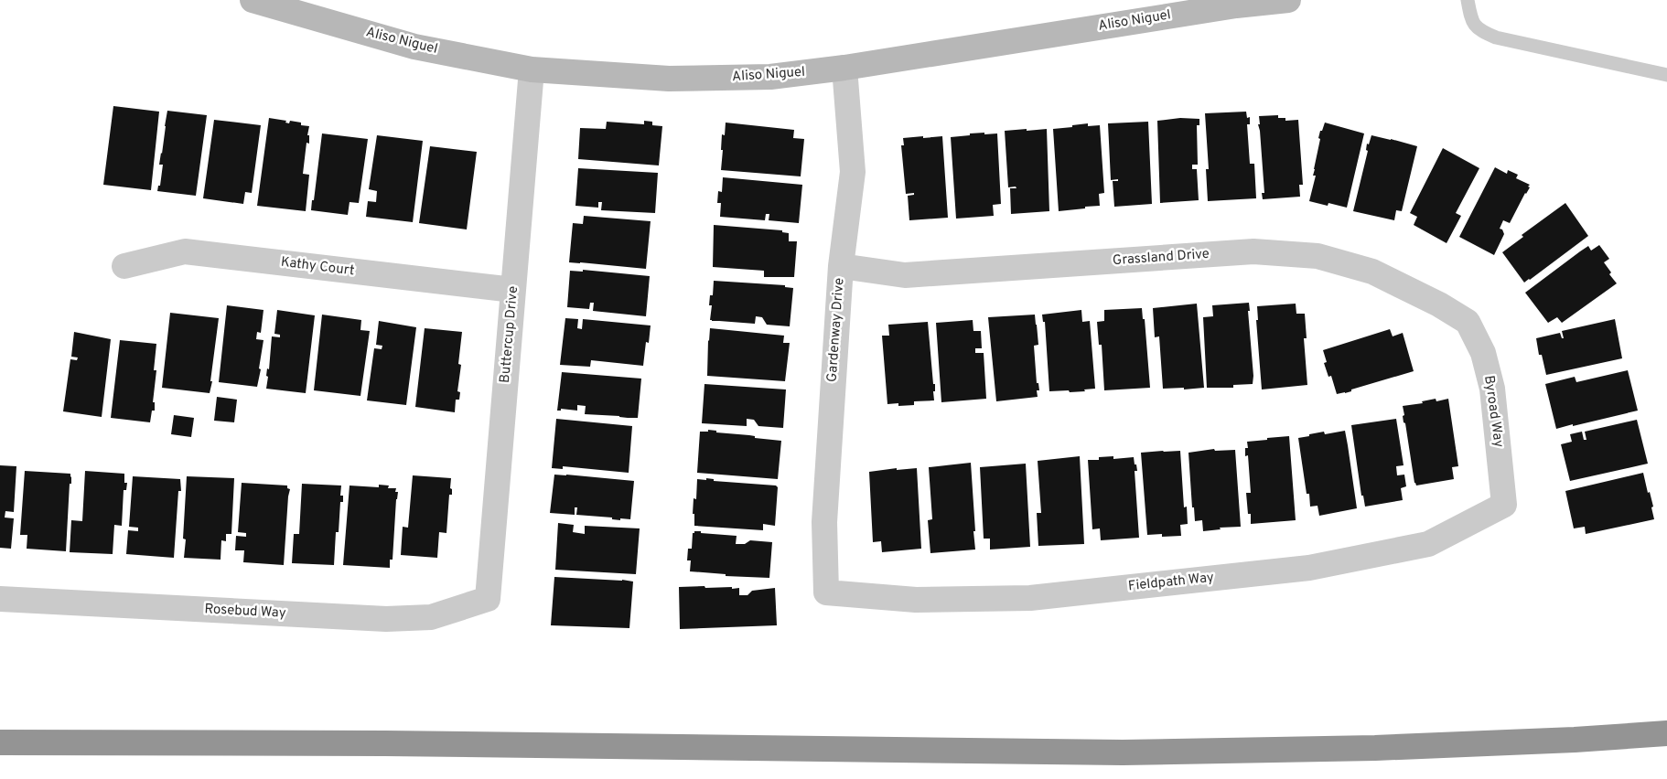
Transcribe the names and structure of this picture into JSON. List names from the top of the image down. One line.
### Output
{"streets":{"street":["Aliso Niguel","Grassland Drive","Kathy Court","Gardenway Drive","Buttercup Drive","Byroad Way","Fieldpath Way","Rosebud Way"]},"crossings":[["Aliso Niguel","Gardenway Drive"],["Aliso Niguel","Buttercup Drive"],["Grassland Drive","Gardenway Drive"],["Grassland Drive","Byroad Way"],["Kathy Court","Buttercup Drive"],["Gardenway Drive","Fieldpath Way"],["Buttercup Drive","Rosebud Way"],["Byroad Way","Fieldpath Way"]]}
